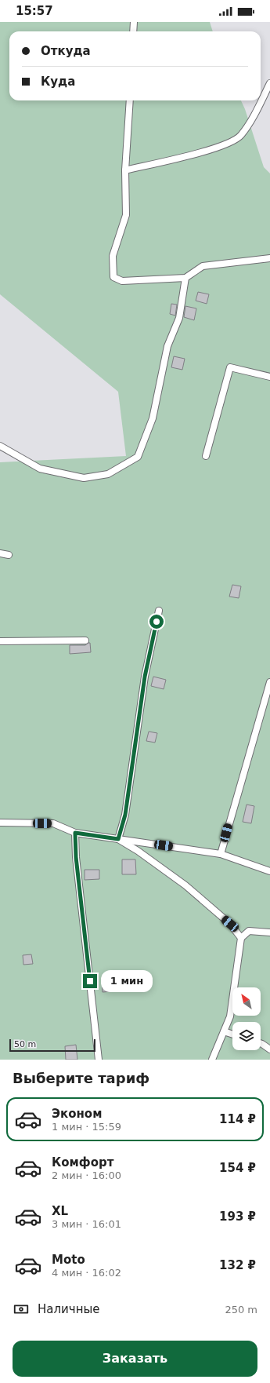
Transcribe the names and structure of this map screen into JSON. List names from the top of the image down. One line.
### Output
{"scale_bar":"50 m","north":"top left","page":{"status":"15:57","banner":["Откуда","Куда"],"bubble":"1 мин","scale":"50 m","heading":"Выберите тариф","list":[{"name":"Эконом","note":"1 мин · 15:59","value":"114 ₽"},{"name":"Комфорт","note":"2 мин · 16:00","value":"154 ₽"},{"name":"XL","note":"3 мин · 16:01","value":"193 ₽"},{"name":"Moto","note":"4 мин · 16:02","value":"132 ₽"}],"pay":["Наличные","250 m"],"buttons":"Заказать"}}
